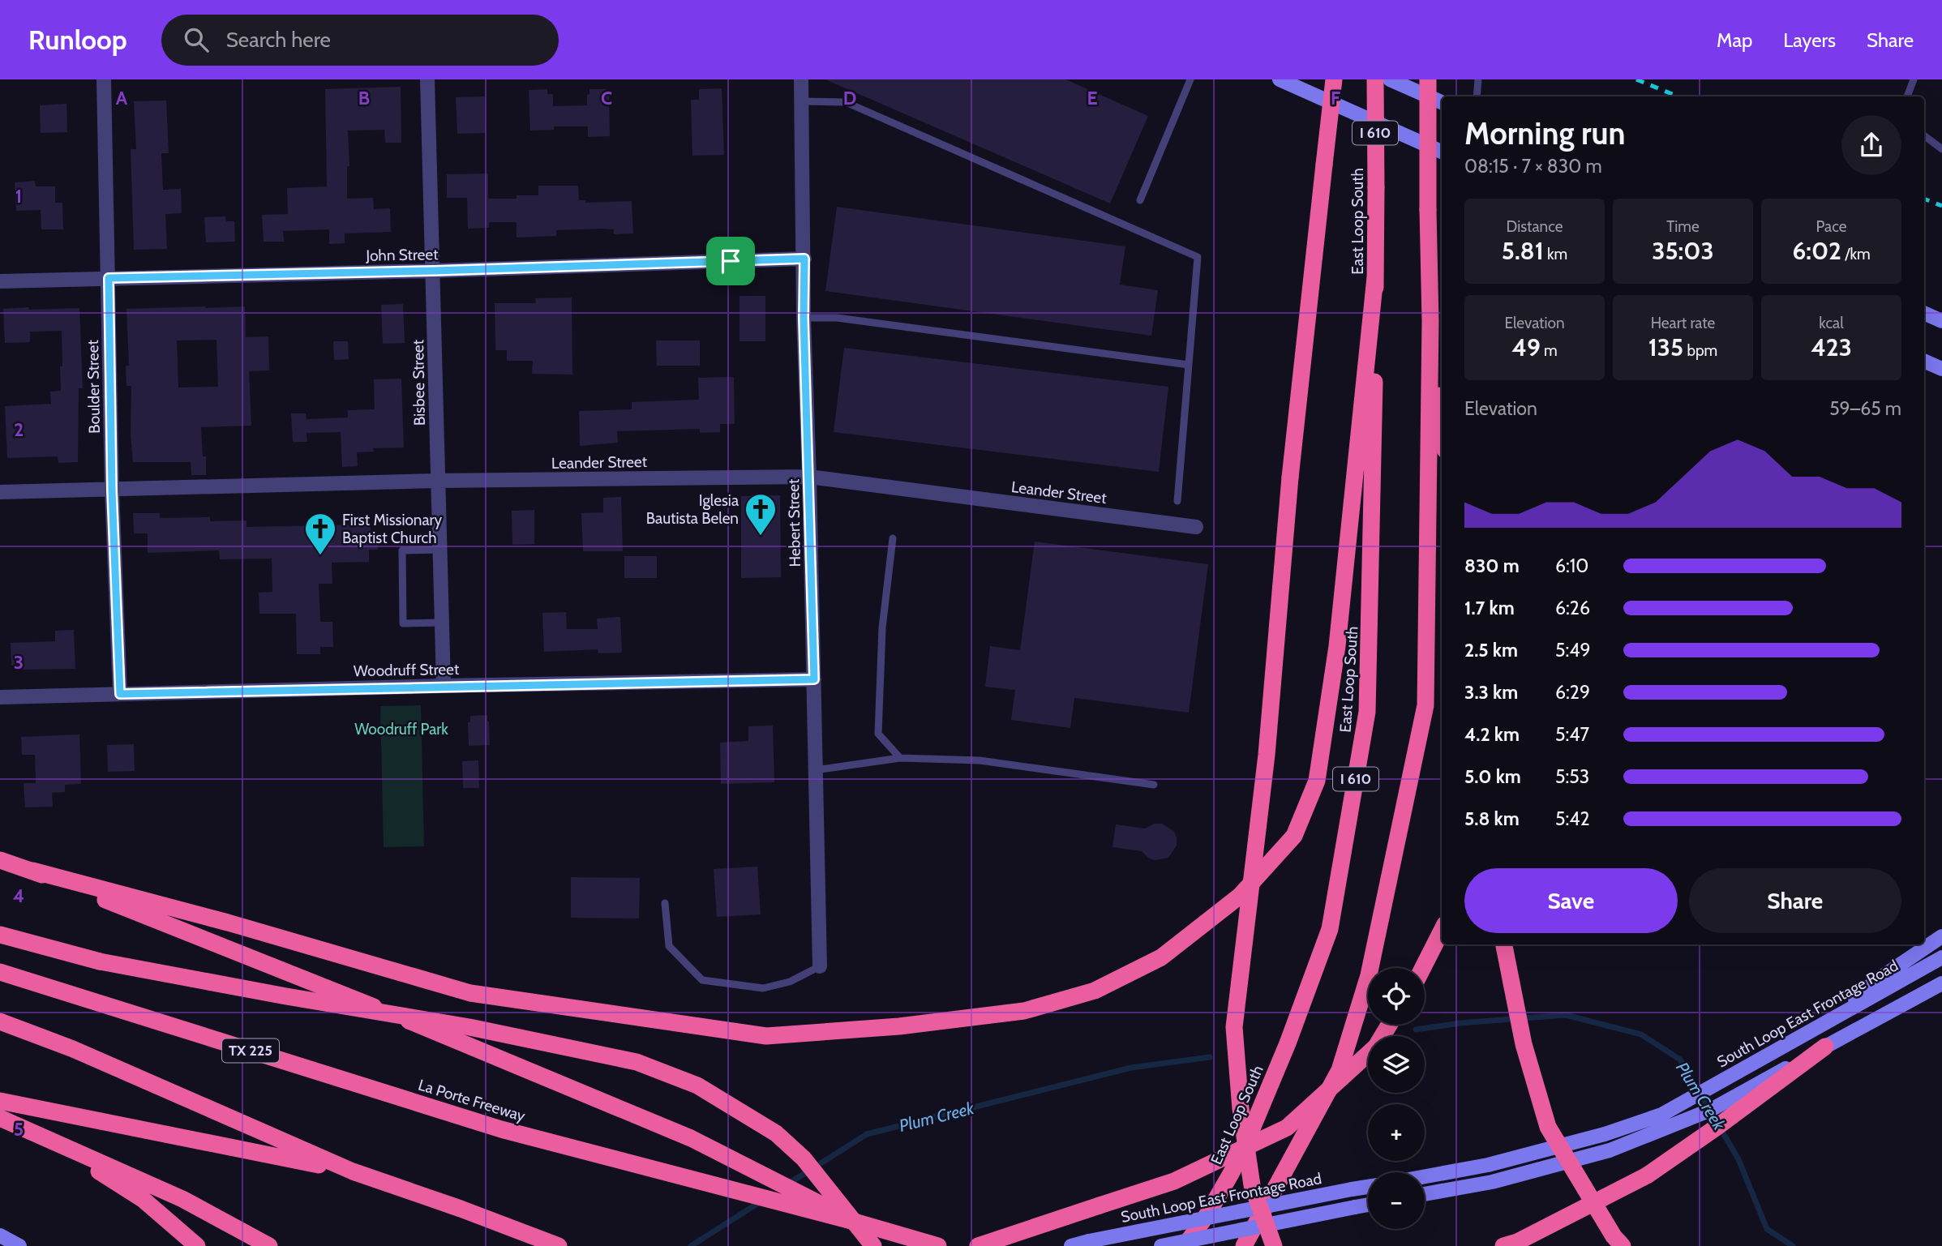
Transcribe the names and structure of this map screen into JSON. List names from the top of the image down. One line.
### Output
{"streets":{"highway":["I 610","East Loop South","TX 225","La Porte Freeway"],"main road":["South Loop East Frontage Road"],"street":["John Street","Bisbee Street","Boulder Street","Leander Street","Hebert Street","Woodruff Street"]},"crossings":[["John Street","Bisbee Street"],["John Street","Boulder Street"],["John Street","Hebert Street"],["Bisbee Street","Leander Street"],["Bisbee Street","Woodruff Street"],["Boulder Street","Leander Street"],["Boulder Street","Woodruff Street"],["Leander Street","Hebert Street"],["Hebert Street","Woodruff Street"]],"water":["Plum Creek"],"parks":["Woodruff Park"],"places":{"church":["Iglesia Bautista Belen","First Missionary Baptist Church"]},"page":{"header":"Runloop","search":"Search here","nav":["Map","Layers","Share"],"heading":["Morning run","08:15 · 7 × 830 m"],"stats":[["Distance","5.81 km"],["Time","35:03"],["Pace","6:02 /km"],["Elevation","49 m"],["Heart rate","135 bpm"],["kcal","423"]],"chart":["Elevation","59–65 m"],"list":[{"name":"830 m","note":"6:10"},{"name":"1.7 km","note":"6:26"},{"name":"2.5 km","note":"5:49"},{"name":"3.3 km","note":"6:29"},{"name":"4.2 km","note":"5:47"},{"name":"5.0 km","note":"5:53"},{"name":"5.8 km","note":"5:42"}],"buttons":["Save","Share"],"map_buttons":["+","−"]},"grid":{"columns":["A","B","C","D","E","F"],"rows":["1","2","3","4","5"]}}
